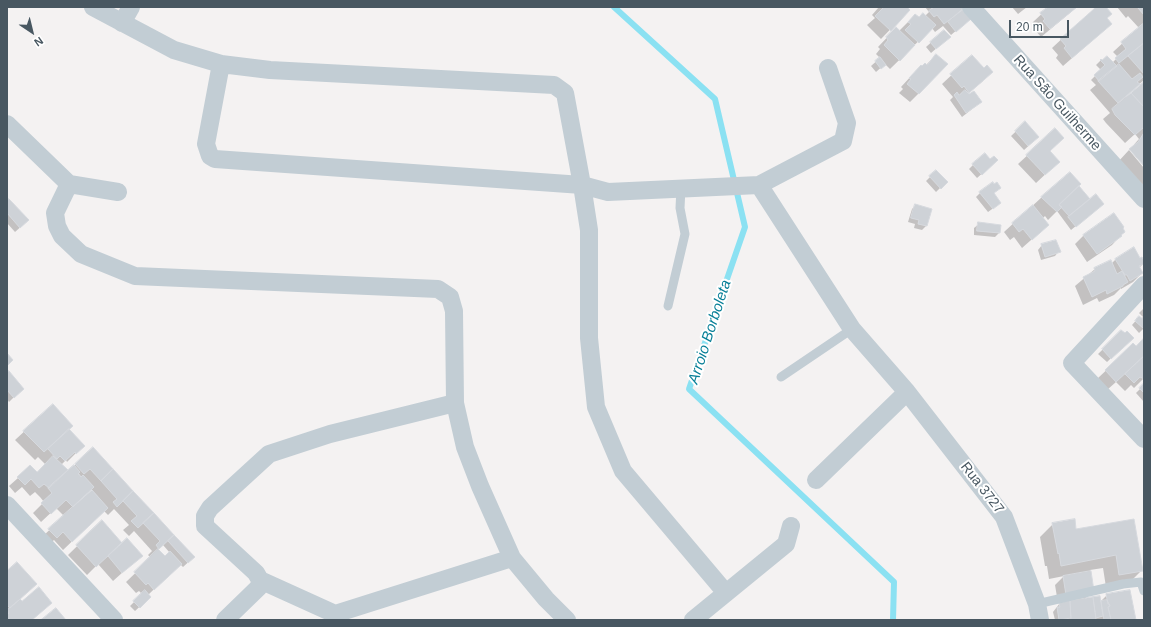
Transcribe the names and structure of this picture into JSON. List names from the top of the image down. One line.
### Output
{"streets":{"street":["Rua São Guilherme","Rua 3727"]},"water":["Arroio Borboleta"],"scale_bar":"20 m","north":"bottom right"}
